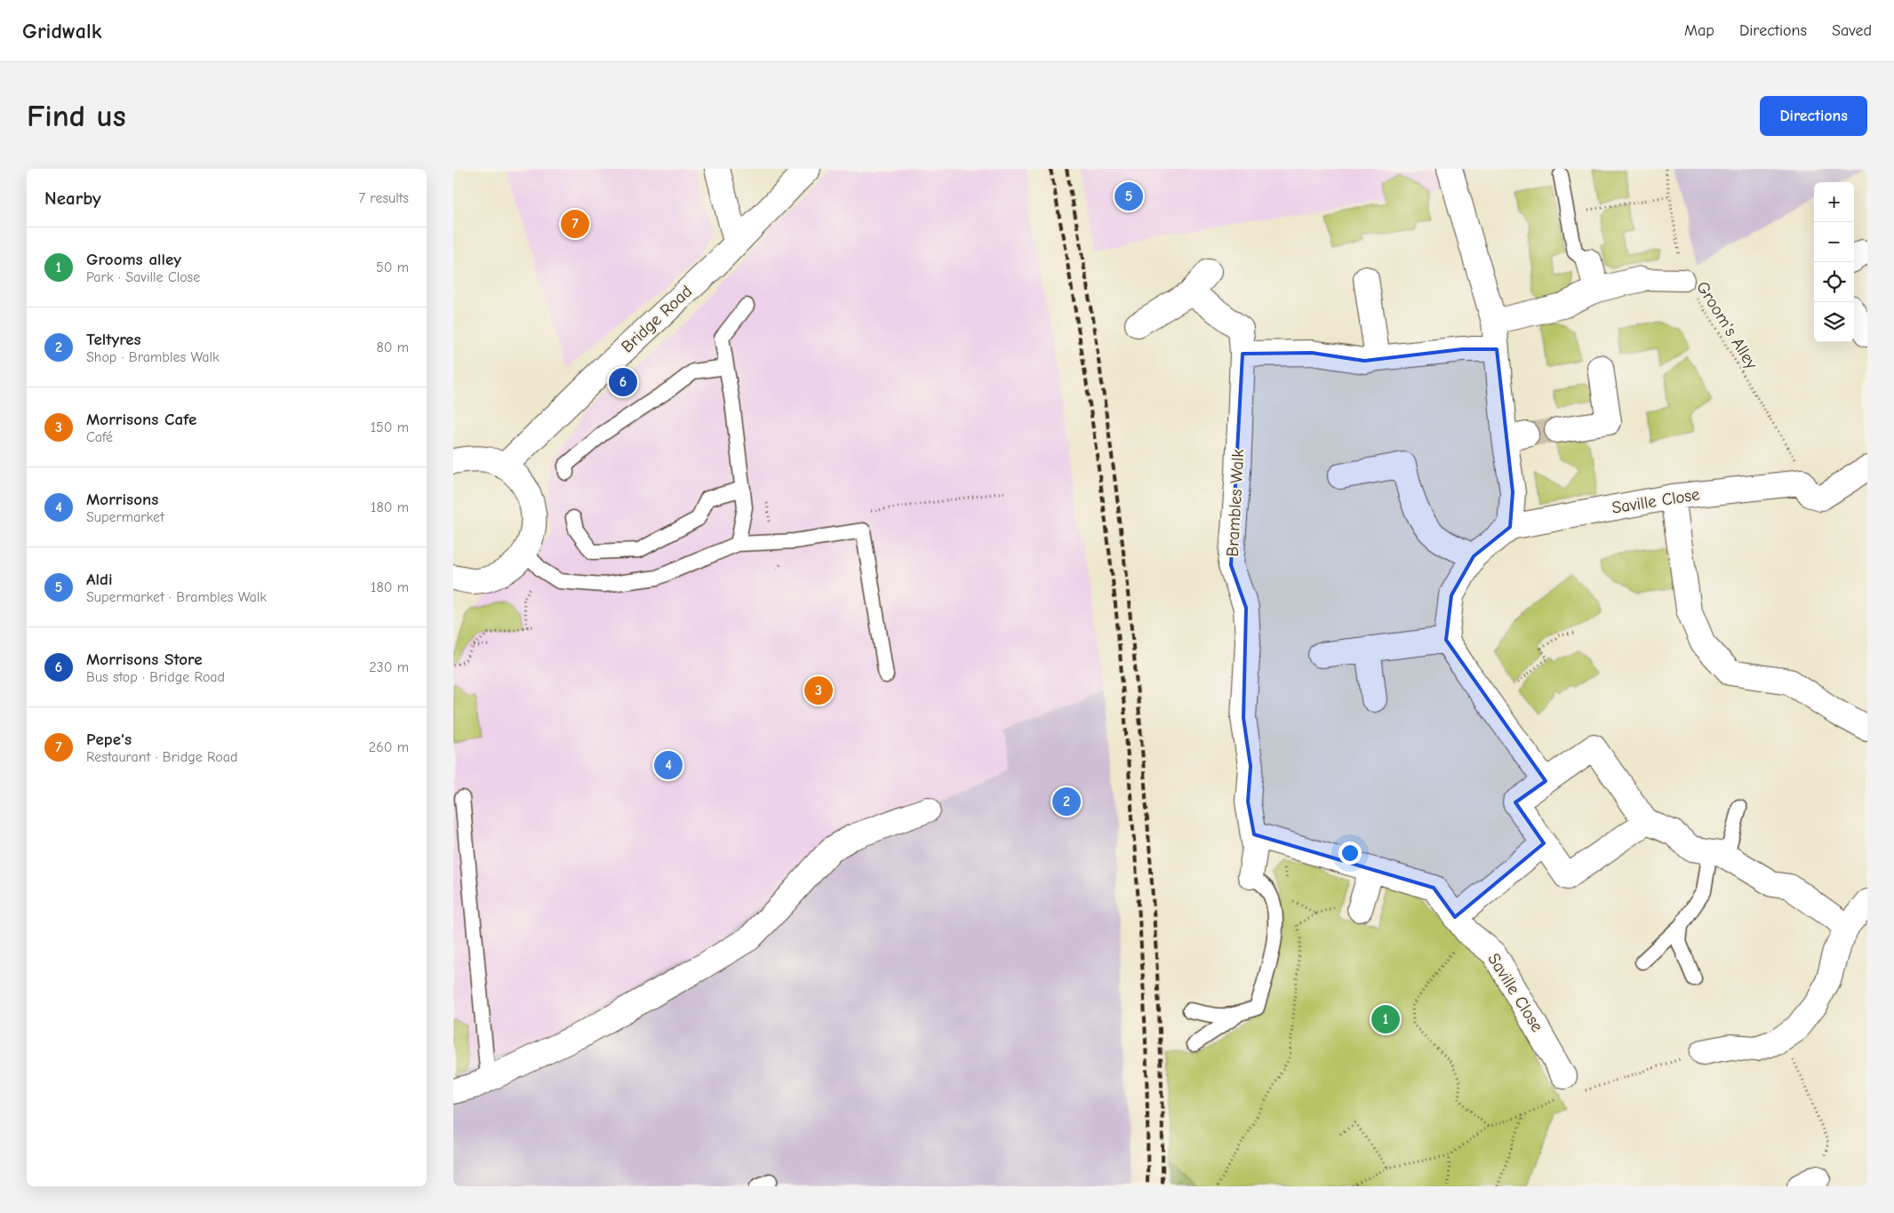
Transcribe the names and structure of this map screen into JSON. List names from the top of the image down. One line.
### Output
{"streets":{"street":["Bridge Road","Saville Close","Brambles Walk"],"path":["Groom's Alley"]},"crossings":[["Groom's Alley","Saville Close"],["Saville Close","Brambles Walk"]],"page":{"header":"Gridwalk","nav":["Map","Directions","Saved"],"buttons":"Directions","title":"Find us","heading":["Nearby","7 results"],"pins":["5","7","6","3","4","2","1"],"map_buttons":["+","−"],"list":[{"mark":"1","name":"Grooms alley","note":"Park · Saville Close","value":"50 m"},{"mark":"2","name":"Teltyres","note":"Shop · Brambles Walk","value":"80 m"},{"mark":"3","name":"Morrisons Cafe","note":"Café","value":"150 m"},{"mark":"4","name":"Morrisons","note":"Supermarket","value":"180 m"},{"mark":"5","name":"Aldi","note":"Supermarket · Brambles Walk","value":"180 m"},{"mark":"6","name":"Morrisons Store","note":"Bus stop · Bridge Road","value":"230 m"},{"mark":"7","name":"Pepe's","note":"Restaurant · Bridge Road","value":"260 m"}]}}
